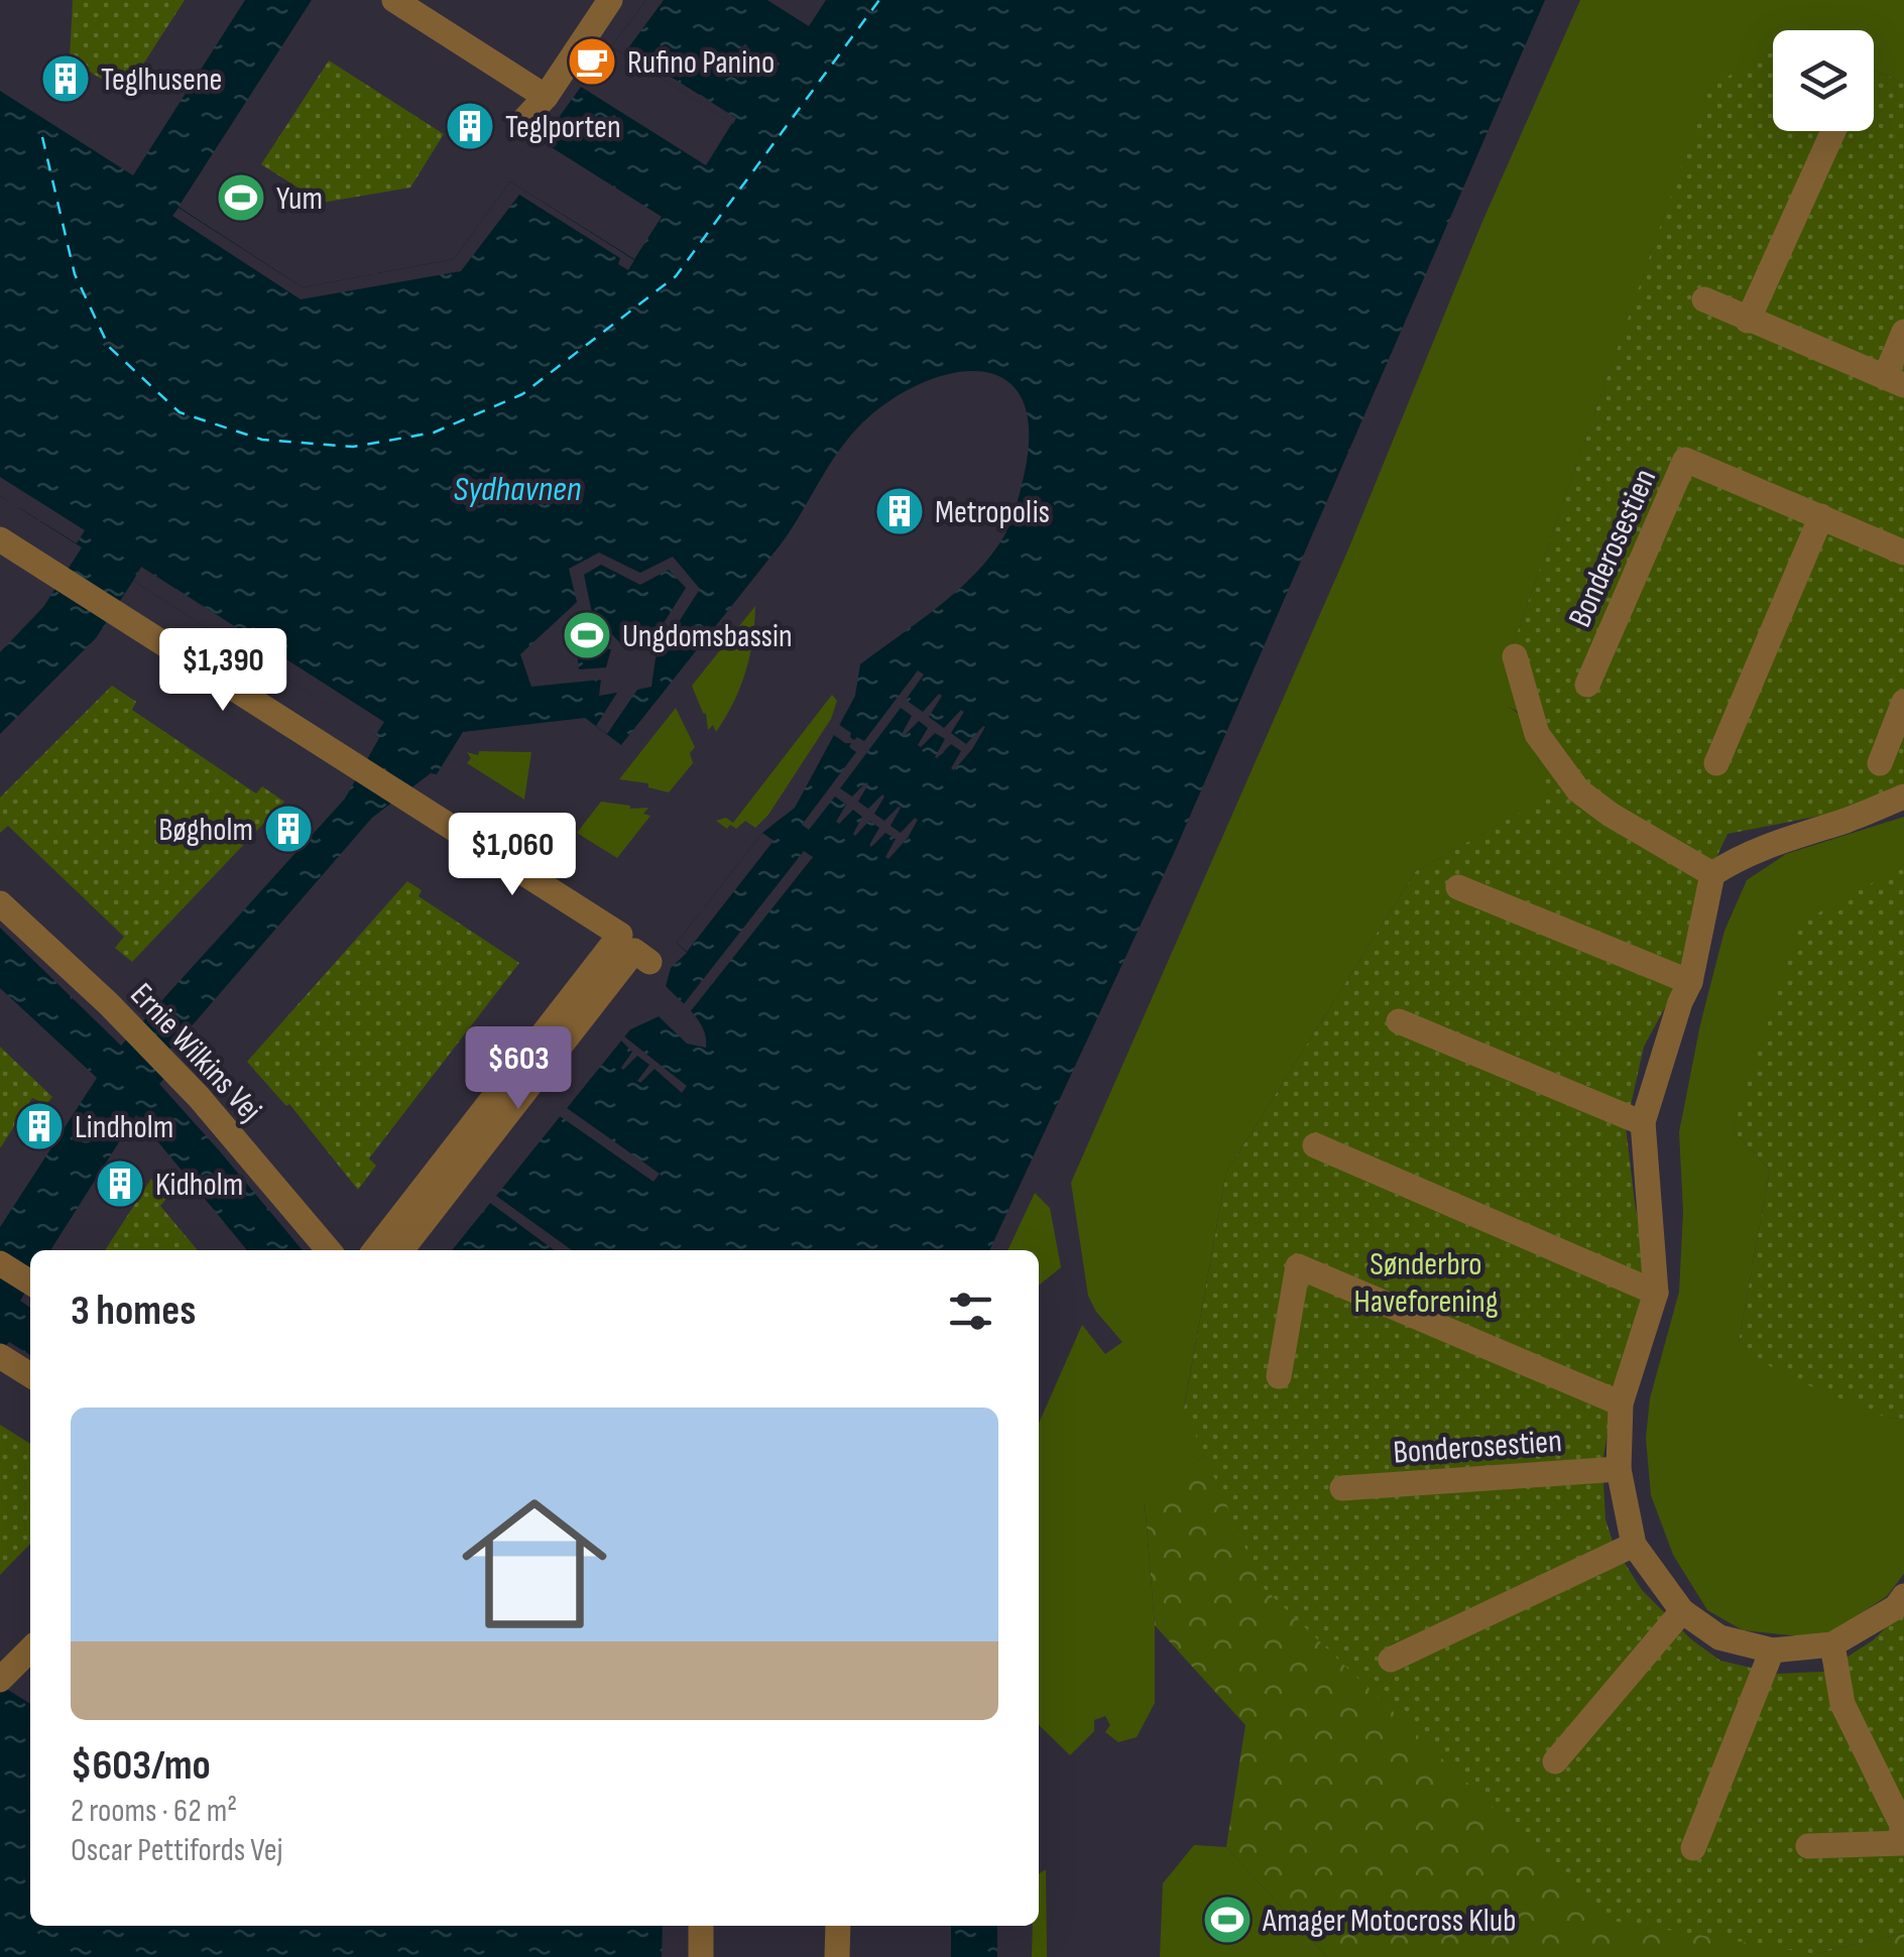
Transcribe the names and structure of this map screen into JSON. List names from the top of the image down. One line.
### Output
{"streets":{"street":["Bonderosestien","Ernie Wilkins Vej"]},"water":["Sydhavnen"],"parks":["Sønderbro Haveforening"],"places":{"cafe":["Rufino Panino"],"building":["Teglhusene","Teglporten","Metropolis","Bøgholm","Lindholm","Kidholm"],"sports":["Yum","Ungdomsbassin","Amager Motocross Klub"]},"page":{"price":["$1,390","$1,060","$603"],"heading":"3 homes","list":[{"name":"$603/mo","note":"2 rooms · 62 m² · Oscar Pettifords Vej"}]}}
